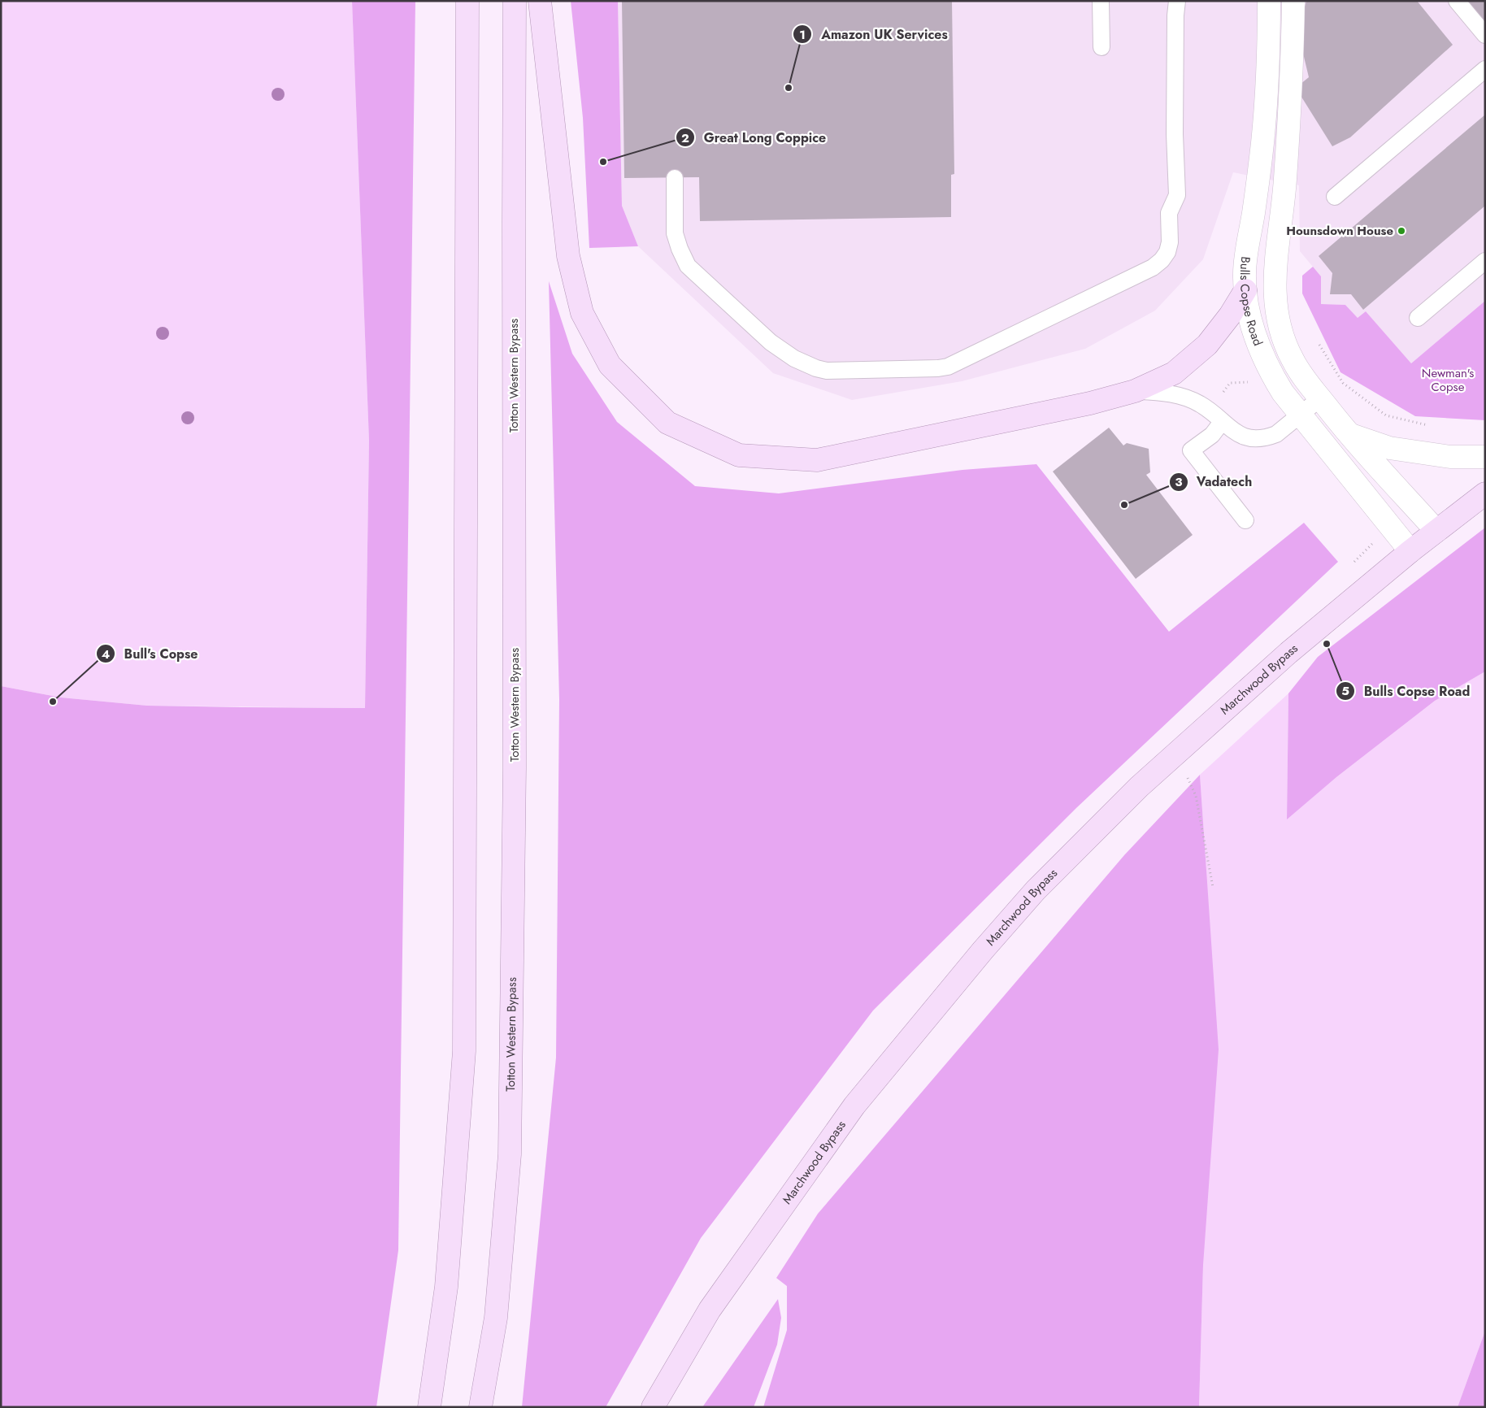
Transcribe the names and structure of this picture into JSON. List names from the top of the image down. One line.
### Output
{"streets":{"main road":["Totton Western Bypass","Marchwood Bypass"],"street":["Bulls Copse Road"]},"crossings":[["Bulls Copse Road","Marchwood Bypass"]],"parks":["Newman's Copse"],"places":["Amazon UK Services","Great Long Coppice","Hounsdown House","Vadatech","Bulls Copse Road","Bull's Copse"]}
